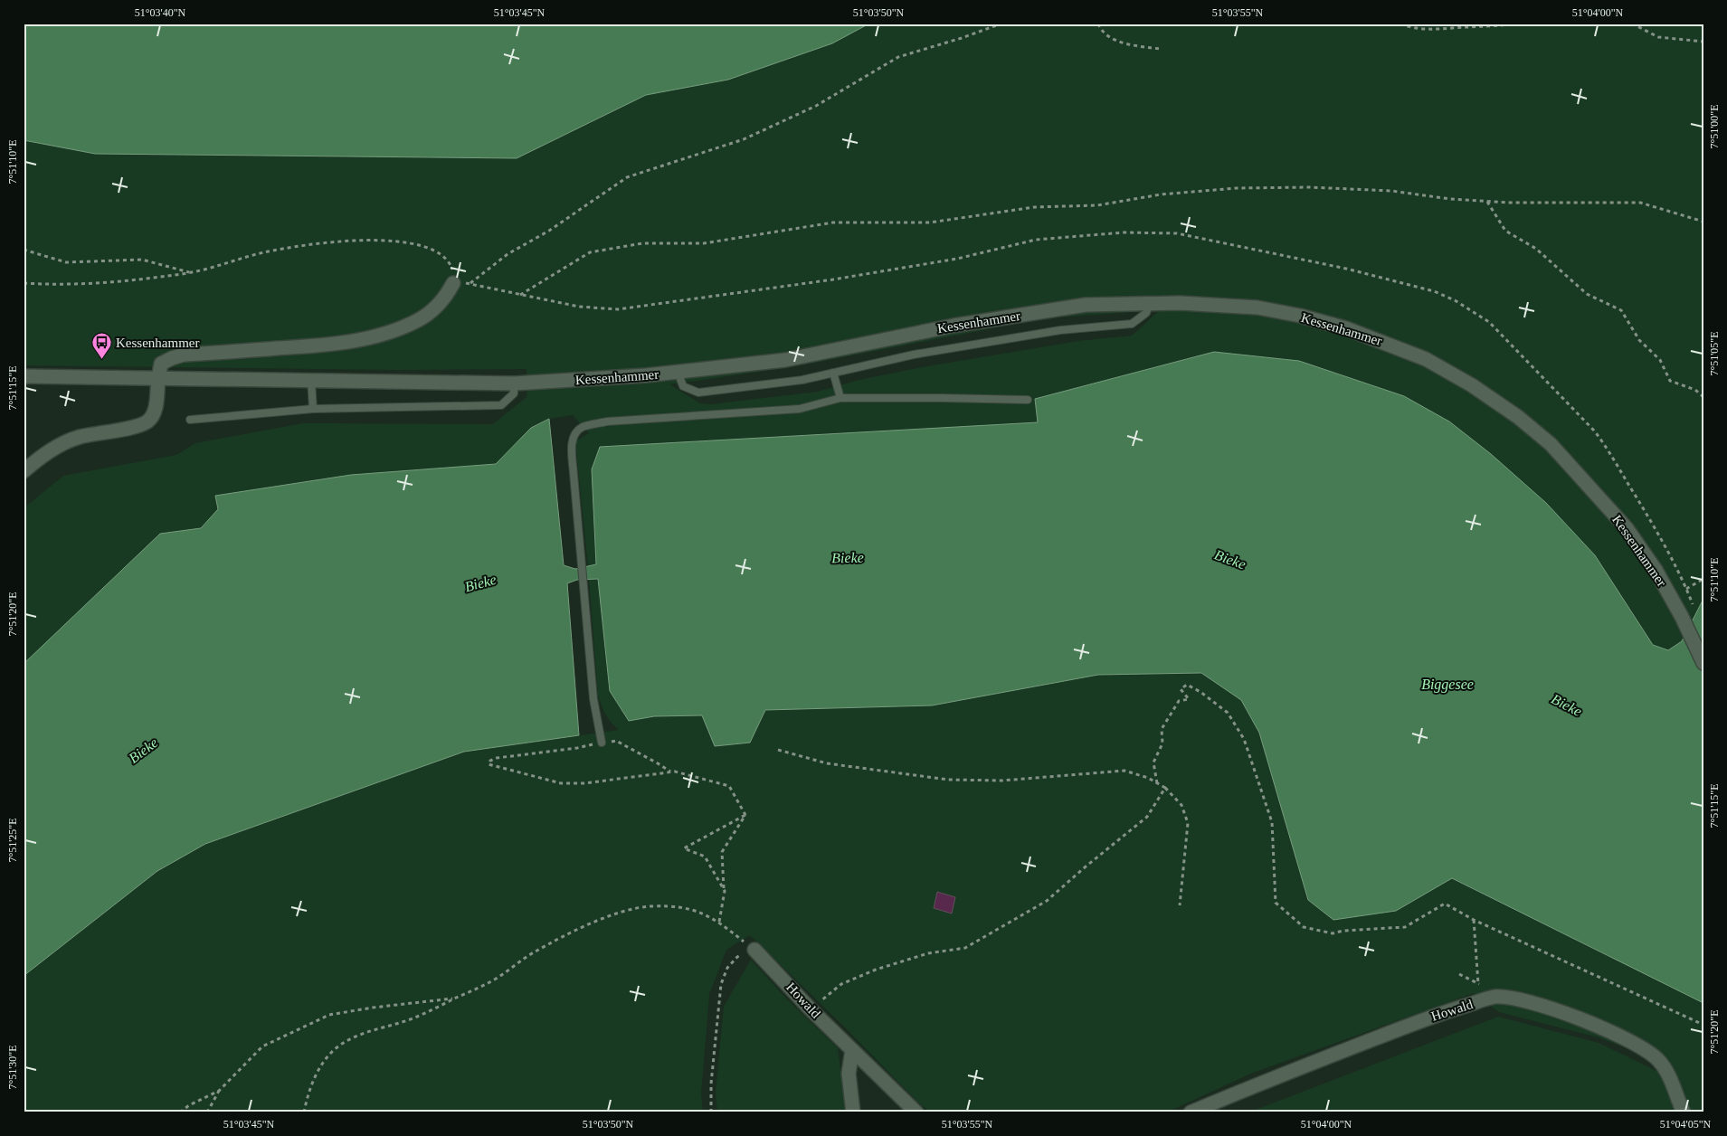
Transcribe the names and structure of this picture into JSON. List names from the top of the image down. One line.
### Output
{"streets":{"main road":["Kessenhammer","Howald"]},"water":["Bieke","Biggesee"],"places":{"bus stop":["Kessenhammer"]},"coordinates":["51°03'40\"N","51°03'45\"N","51°03'50\"N","51°03'55\"N","51°04'00\"N","7°51'00\"E","7°51'10\"E","7°51'05\"E","7°51'15\"E","7°51'20\"E","7°51'25\"E","7°51'30\"E","51°04'05\"N"]}
